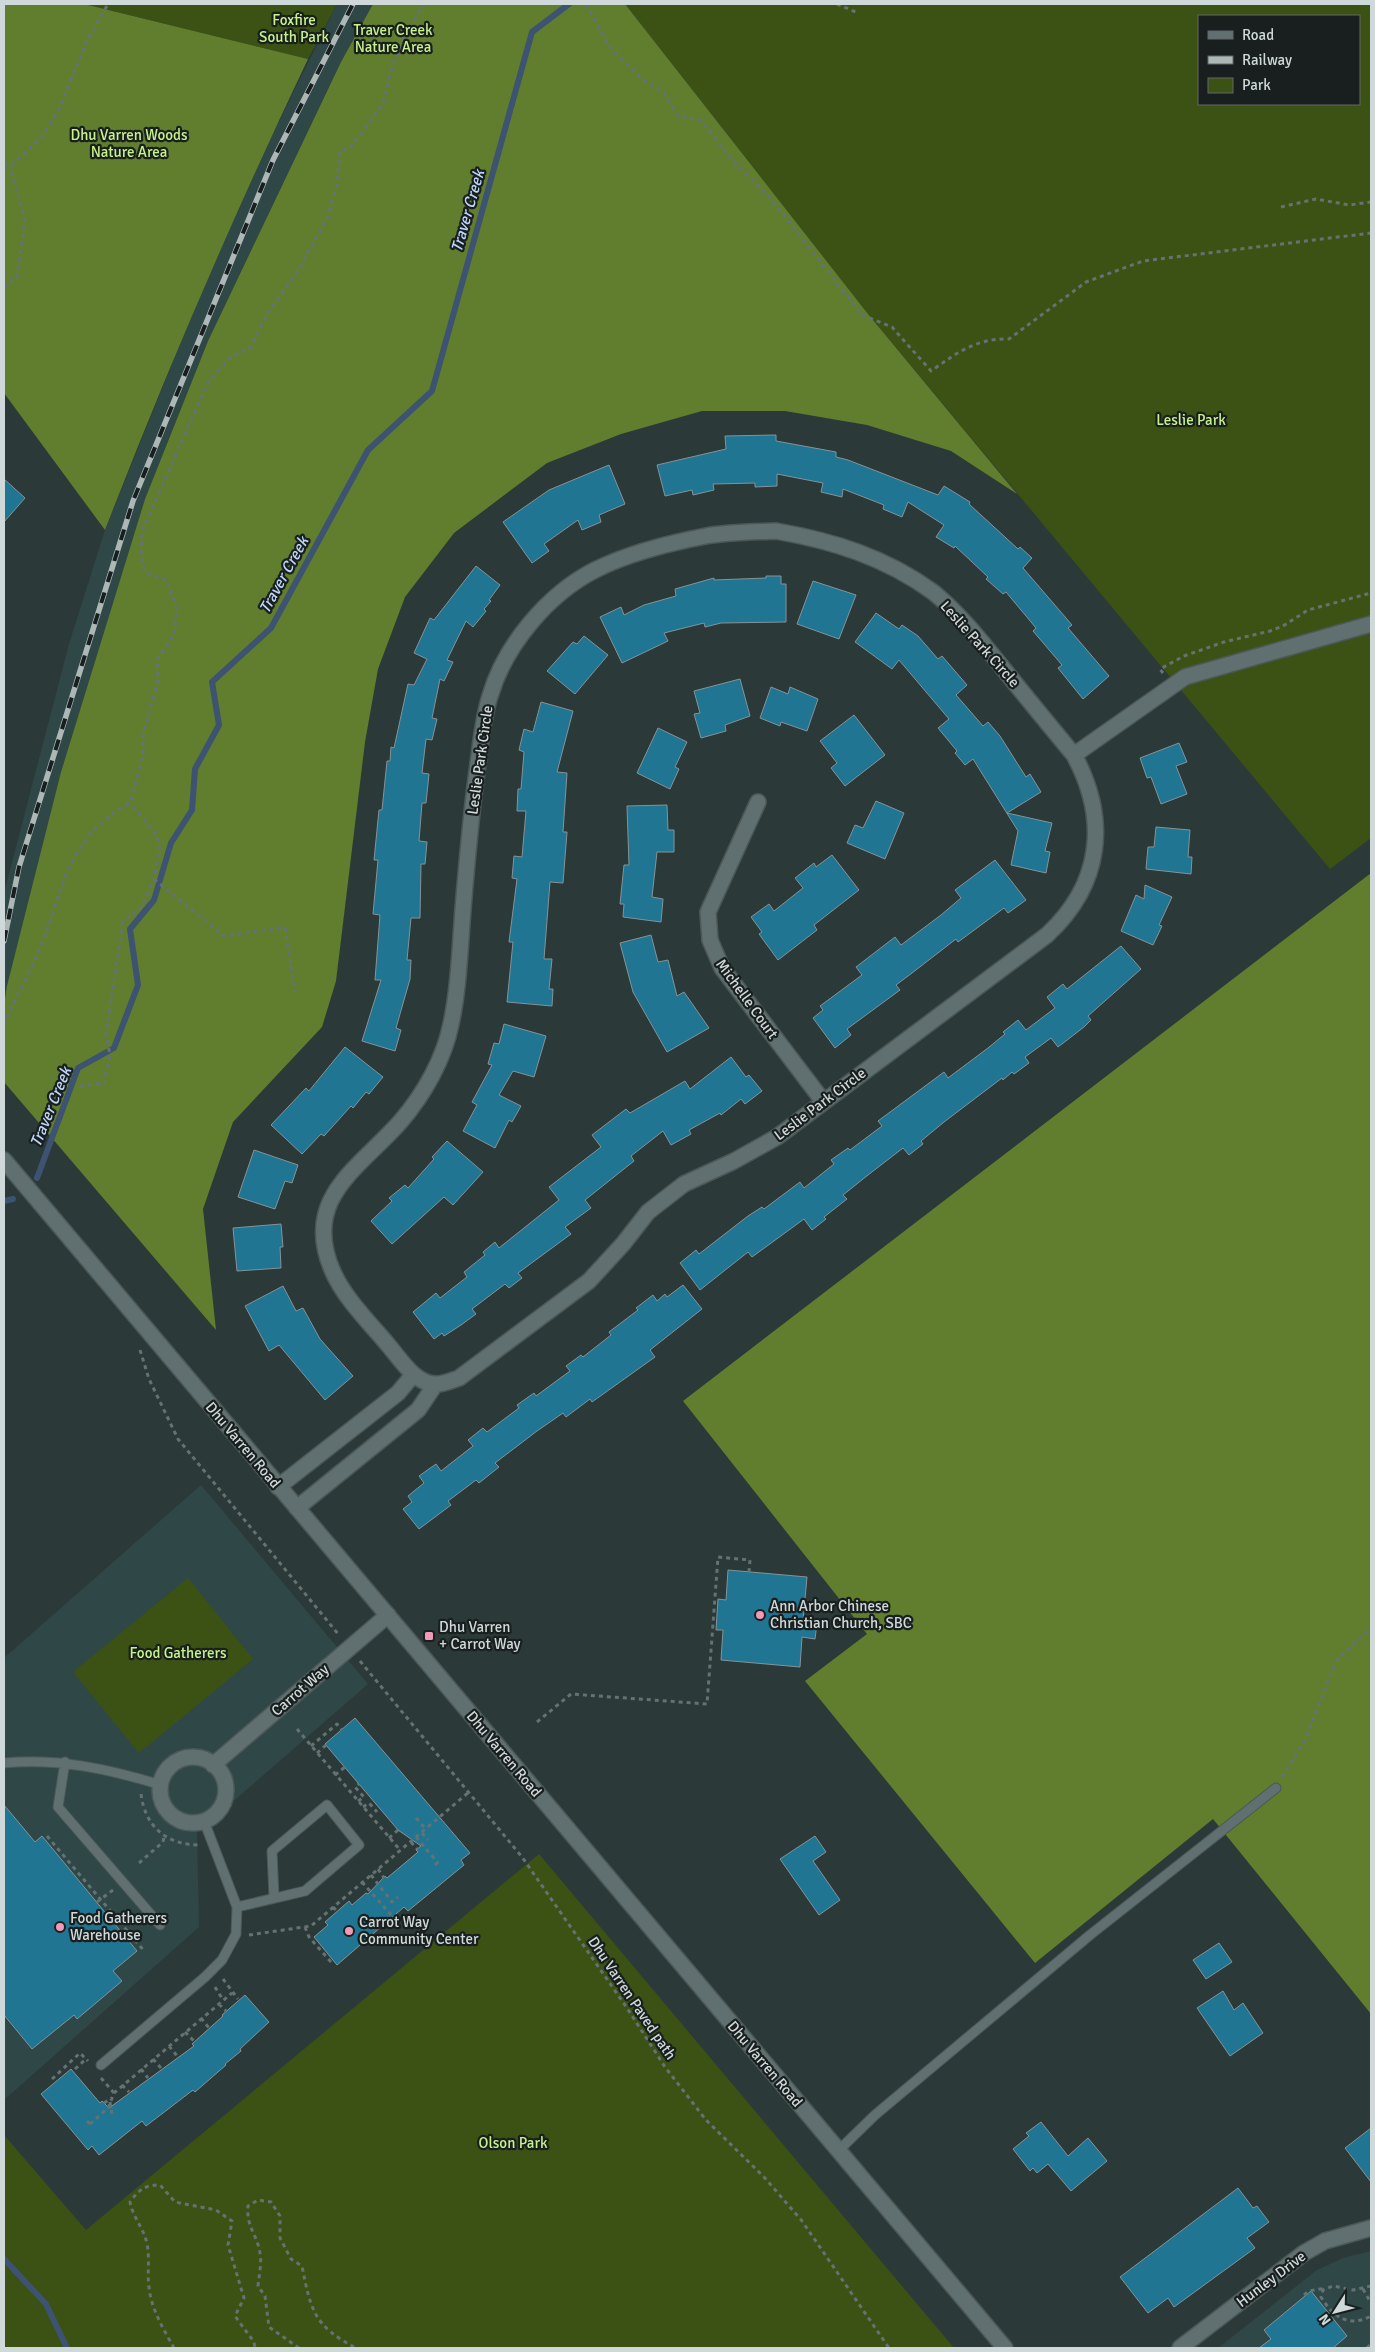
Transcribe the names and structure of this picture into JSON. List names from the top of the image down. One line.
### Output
{"streets":{"street":["Leslie Park Circle","Michelle Court","Dhu Varren Road","Carrot Way","Hunley Drive"],"path":["Dhu Varren Paved path"]},"crossings":[["Leslie Park Circle","Michelle Court"],["Dhu Varren Road","Carrot Way"]],"water":["Traver Creek"],"parks":["Foxfire South Park","Traver Creek Nature Area","Dhu Varren Woods Nature Area","Leslie Park","Food Gatherers","Olson Park"],"places":{"other":["Ann Arbor Chinese Christian Church, SBC","Food Gatherers Warehouse","Carrot Way Community Center"],"transit":["Dhu Varren + Carrot Way"]},"legend":["Road","Railway","Park"],"north":"bottom left"}
